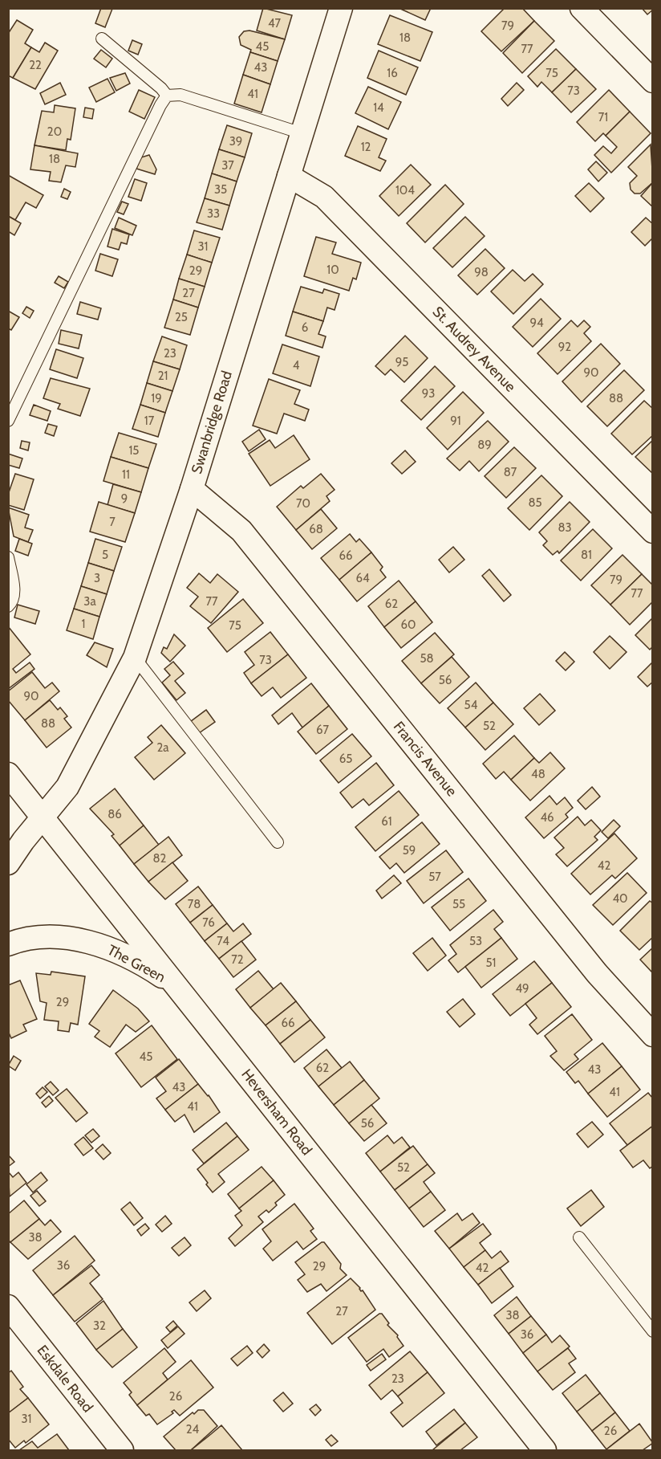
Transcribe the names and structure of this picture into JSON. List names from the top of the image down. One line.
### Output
{"streets":{"street":["St. Audrey Avenue","Swanbridge Road","Francis Avenue","The Green","Heversham Road","Eskdale Road"]},"crossings":[["St. Audrey Avenue","Swanbridge Road"],["Swanbridge Road","Francis Avenue"],["Swanbridge Road","Heversham Road"],["The Green","Heversham Road"]],"house_numbers":["47","79","18","45","77","22","43","16","75","73","41","14","71","20","39","12","18","37","35","104","33","31","10","29","98","27","25","94","6","92","23","95","4","90","21","93","19","88","17","91","89","15","87","11","9","85","70","7","83","68","5","81","66","3","64","79","77","3a","77","62","1","60","75","58","73","56","90","54","88","52","67","2a","65","48","86","46","61","59","82","42","57","40","78","55","76","74","53","72","51","49","29","66","45","62","43","43","41","41","56","52","38","36","29","42","27","38","32","36","23","26","31","24","26"]}
